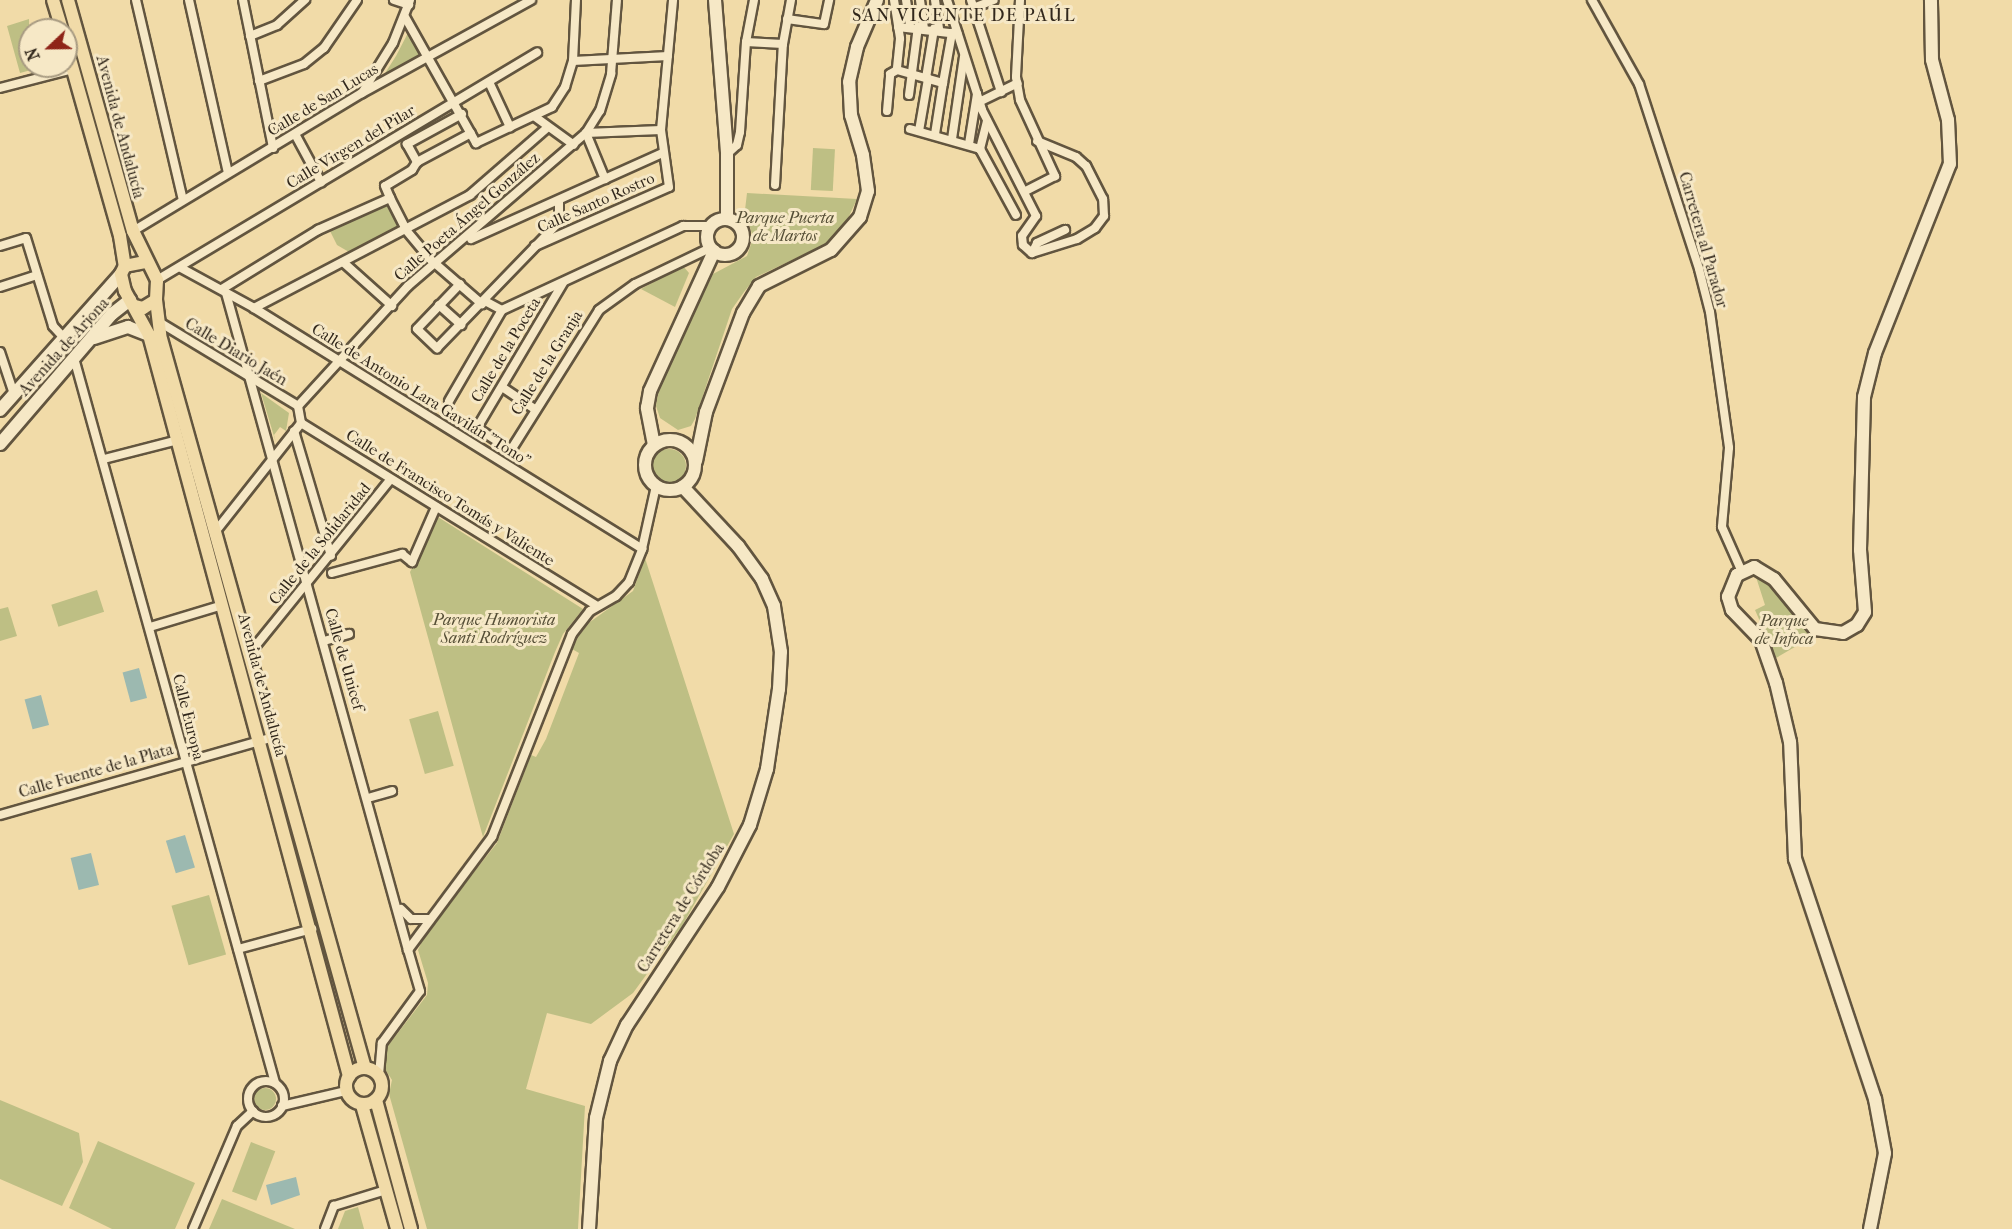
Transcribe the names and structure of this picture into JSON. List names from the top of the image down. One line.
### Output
{"streets":{"main road":["Avenida de Andalucía"],"street":["Calle de San Lucas","Calle Virgen del Pilar","Calle Santo Rostro","Calle Poeta Ángel González","Carretera al Parador","Avenida de Arjona","Calle de la Poceta","Calle Diario Jaén","Calle de la Granja","Calle de Antonio Lara Gavilán \"Tono\"","Calle de Francisco Tomás y Valiente","Calle de la Solidaridad","Calle de Unicef","Calle Europa","Calle Fuente de la Plata","Carretera de Córdoba"]},"crossings":[["Calle de San Lucas","Avenida de Andalucía"],["Avenida de Andalucía","Calle Virgen del Pilar"],["Avenida de Andalucía","Avenida de Arjona"],["Avenida de Andalucía","Calle Diario Jaén"],["Avenida de Andalucía","Calle de la Solidaridad"],["Avenida de Andalucía","Calle de Unicef"],["Avenida de Andalucía","Calle Fuente de la Plata"],["Calle Virgen del Pilar","Avenida de Arjona"],["Calle Virgen del Pilar","Calle de Antonio Lara Gavilán \"Tono\""],["Calle Poeta Ángel González","Calle Diario Jaén"],["Calle Poeta Ángel González","Calle de Antonio Lara Gavilán \"Tono\""],["Avenida de Arjona","Calle Europa"],["Calle de la Poceta","Calle de la Granja"],["Calle Diario Jaén","Calle de Unicef"],["Calle de Antonio Lara Gavilán \"Tono\"","Calle de Unicef"],["Calle de Francisco Tomás y Valiente","Calle de la Solidaridad"],["Calle de la Solidaridad","Calle de Unicef"],["Calle Europa","Calle Fuente de la Plata"]],"districts":["SAN VICENTE DE PAÚL"],"parks":["Parque Puerta de Martos","Parque Humorista Santi Rodríguez","Parque de Infoca"],"north":"left"}
